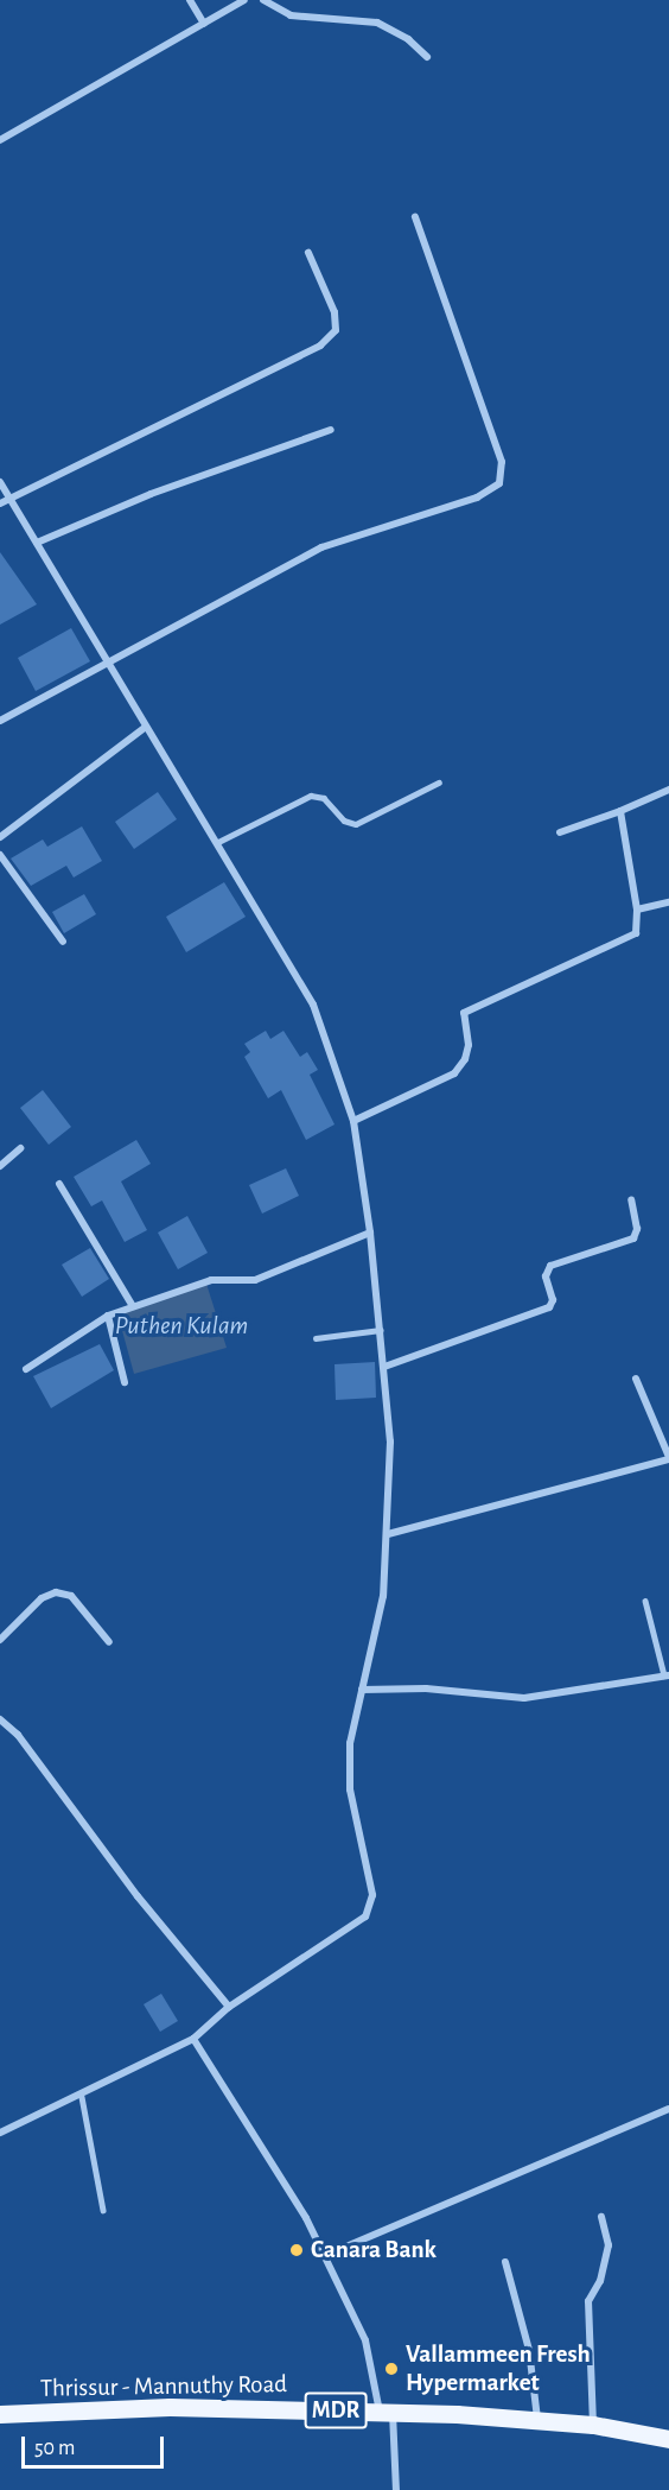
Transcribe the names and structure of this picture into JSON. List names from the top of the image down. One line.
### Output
{"streets":{"main road":["Thrissur - Mannuthy Road","MDR"]},"water":["Puthen Kulam"],"places":["Canara Bank","Vallammeen Fresh Hypermarket"],"scale_bar":"50 m"}
